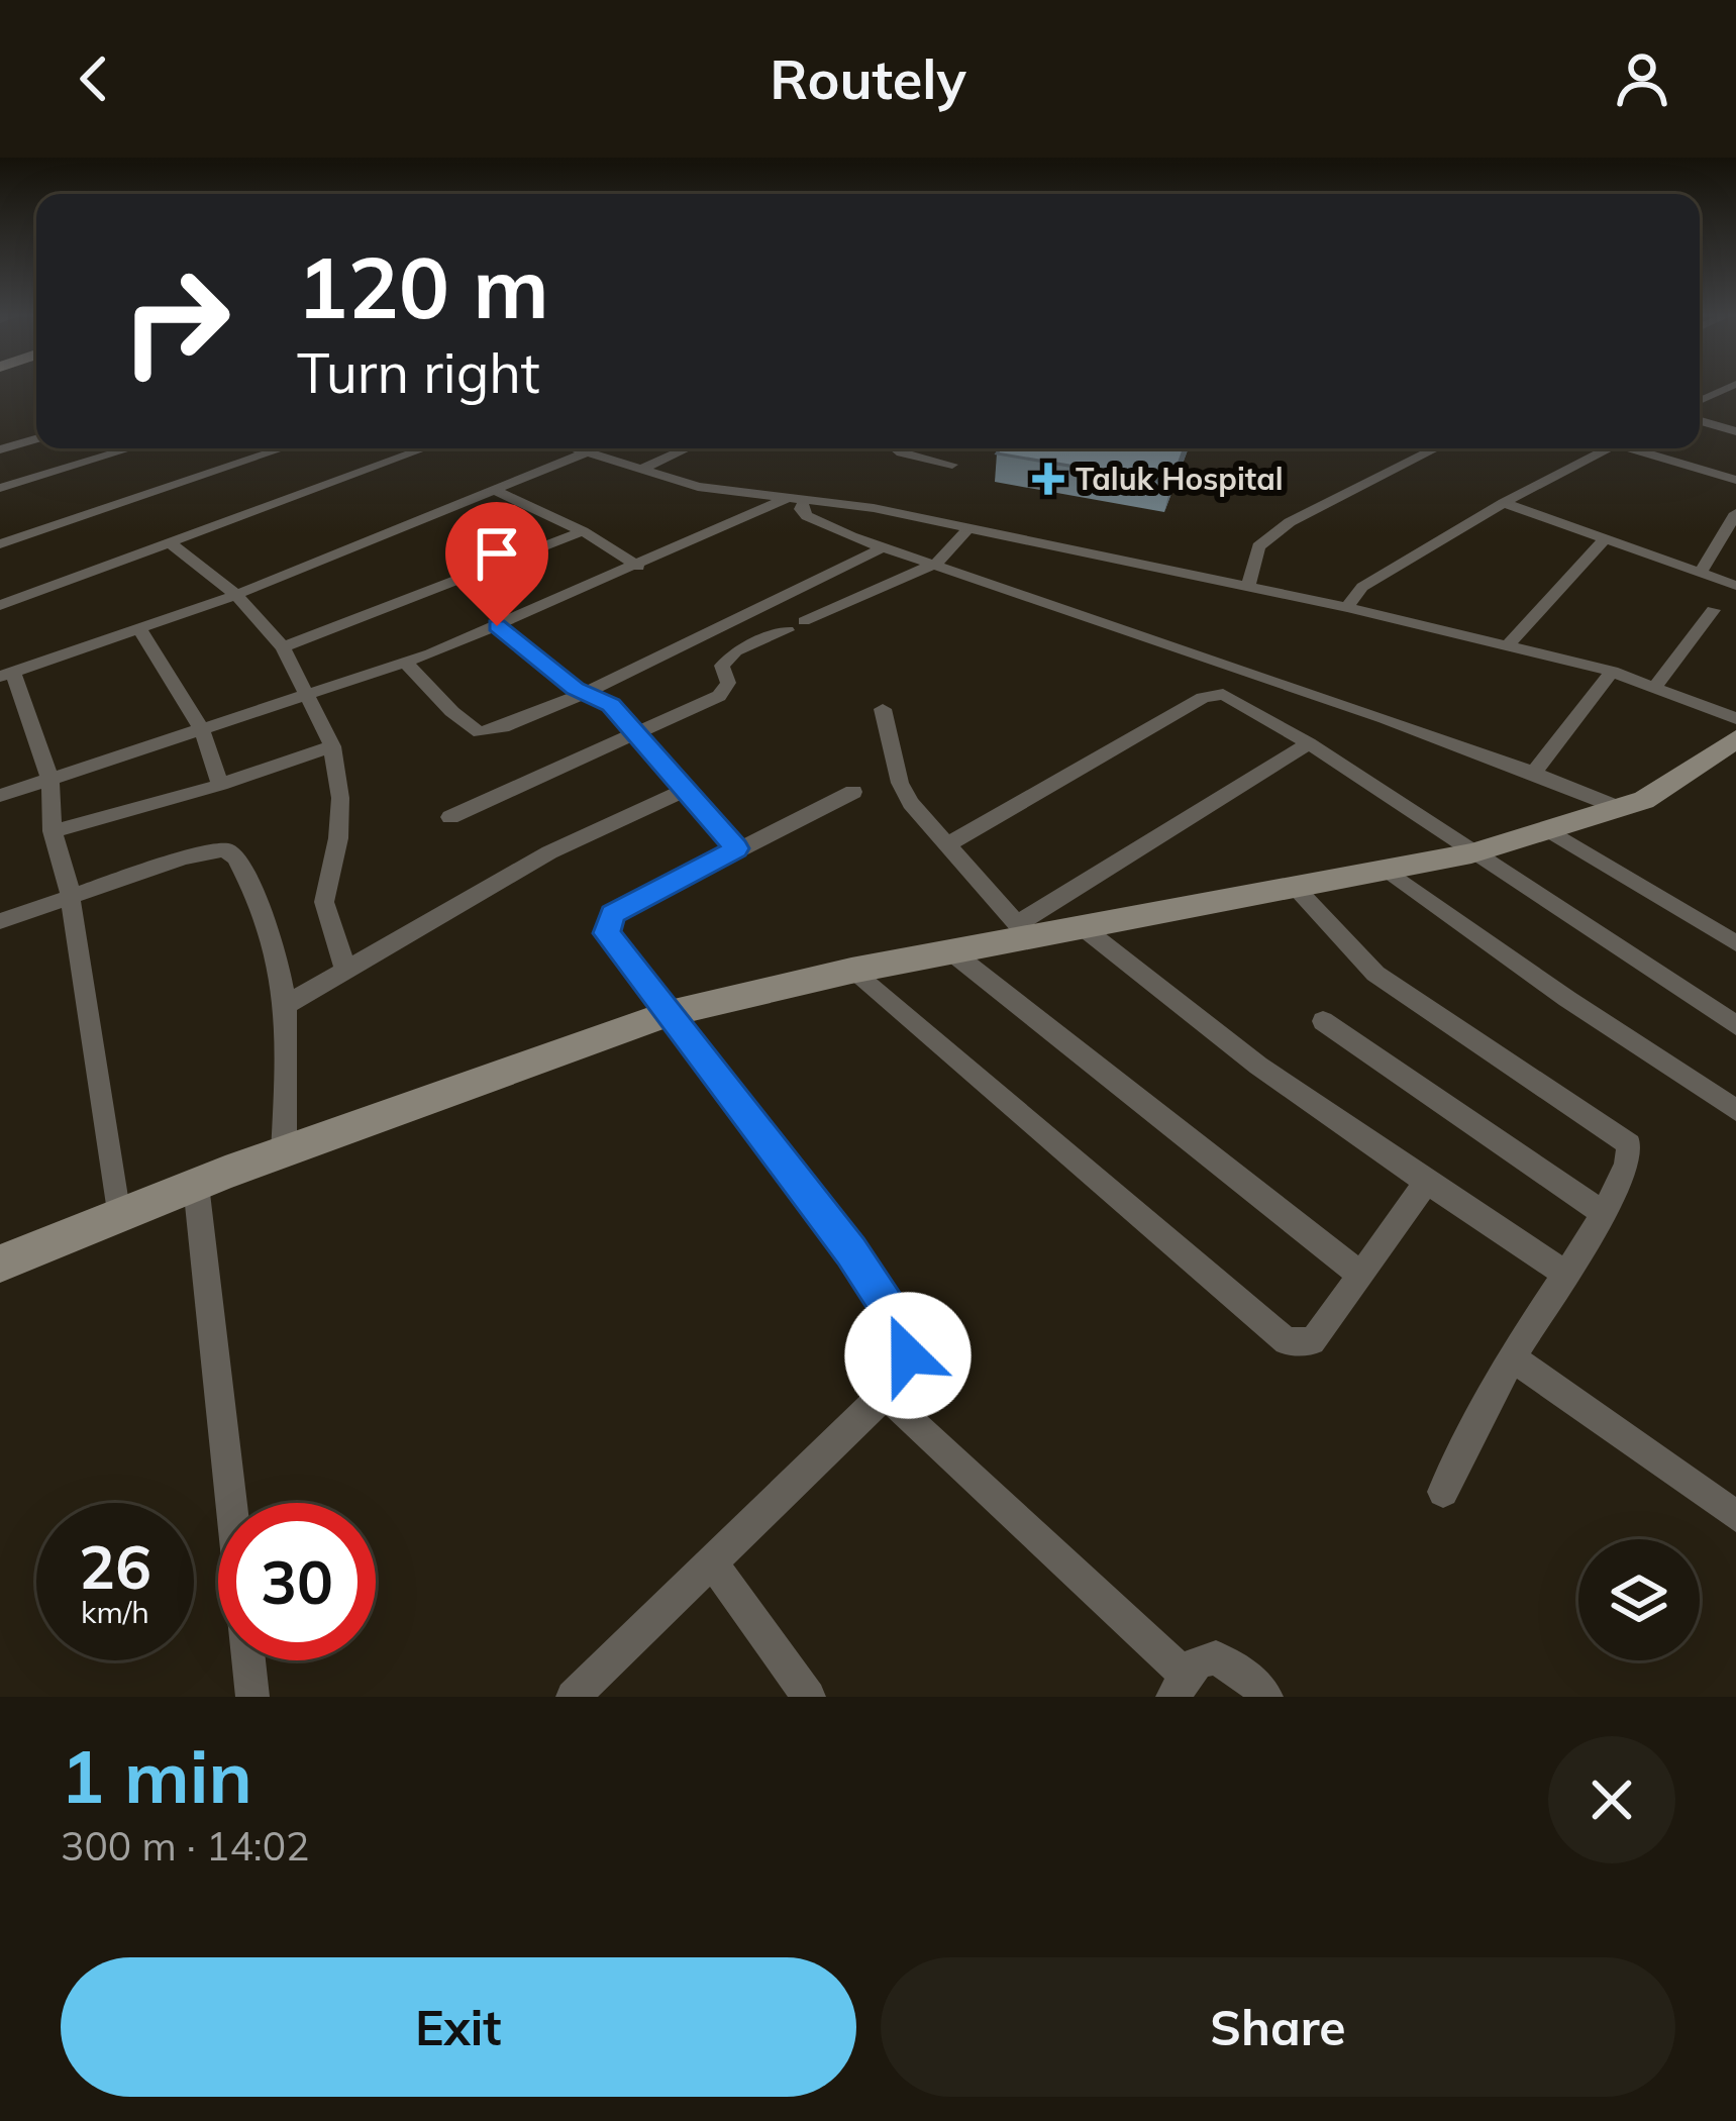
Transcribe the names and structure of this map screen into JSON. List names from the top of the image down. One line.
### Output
{"places":{"health":["Taluk Hospital"]},"page":{"header":"Routely","turn":["120 m","Turn right"],"speed":"26 km/h","limit":"30","heading":["1 min","300 m · 14:02"],"buttons":["Exit","Share"]}}
